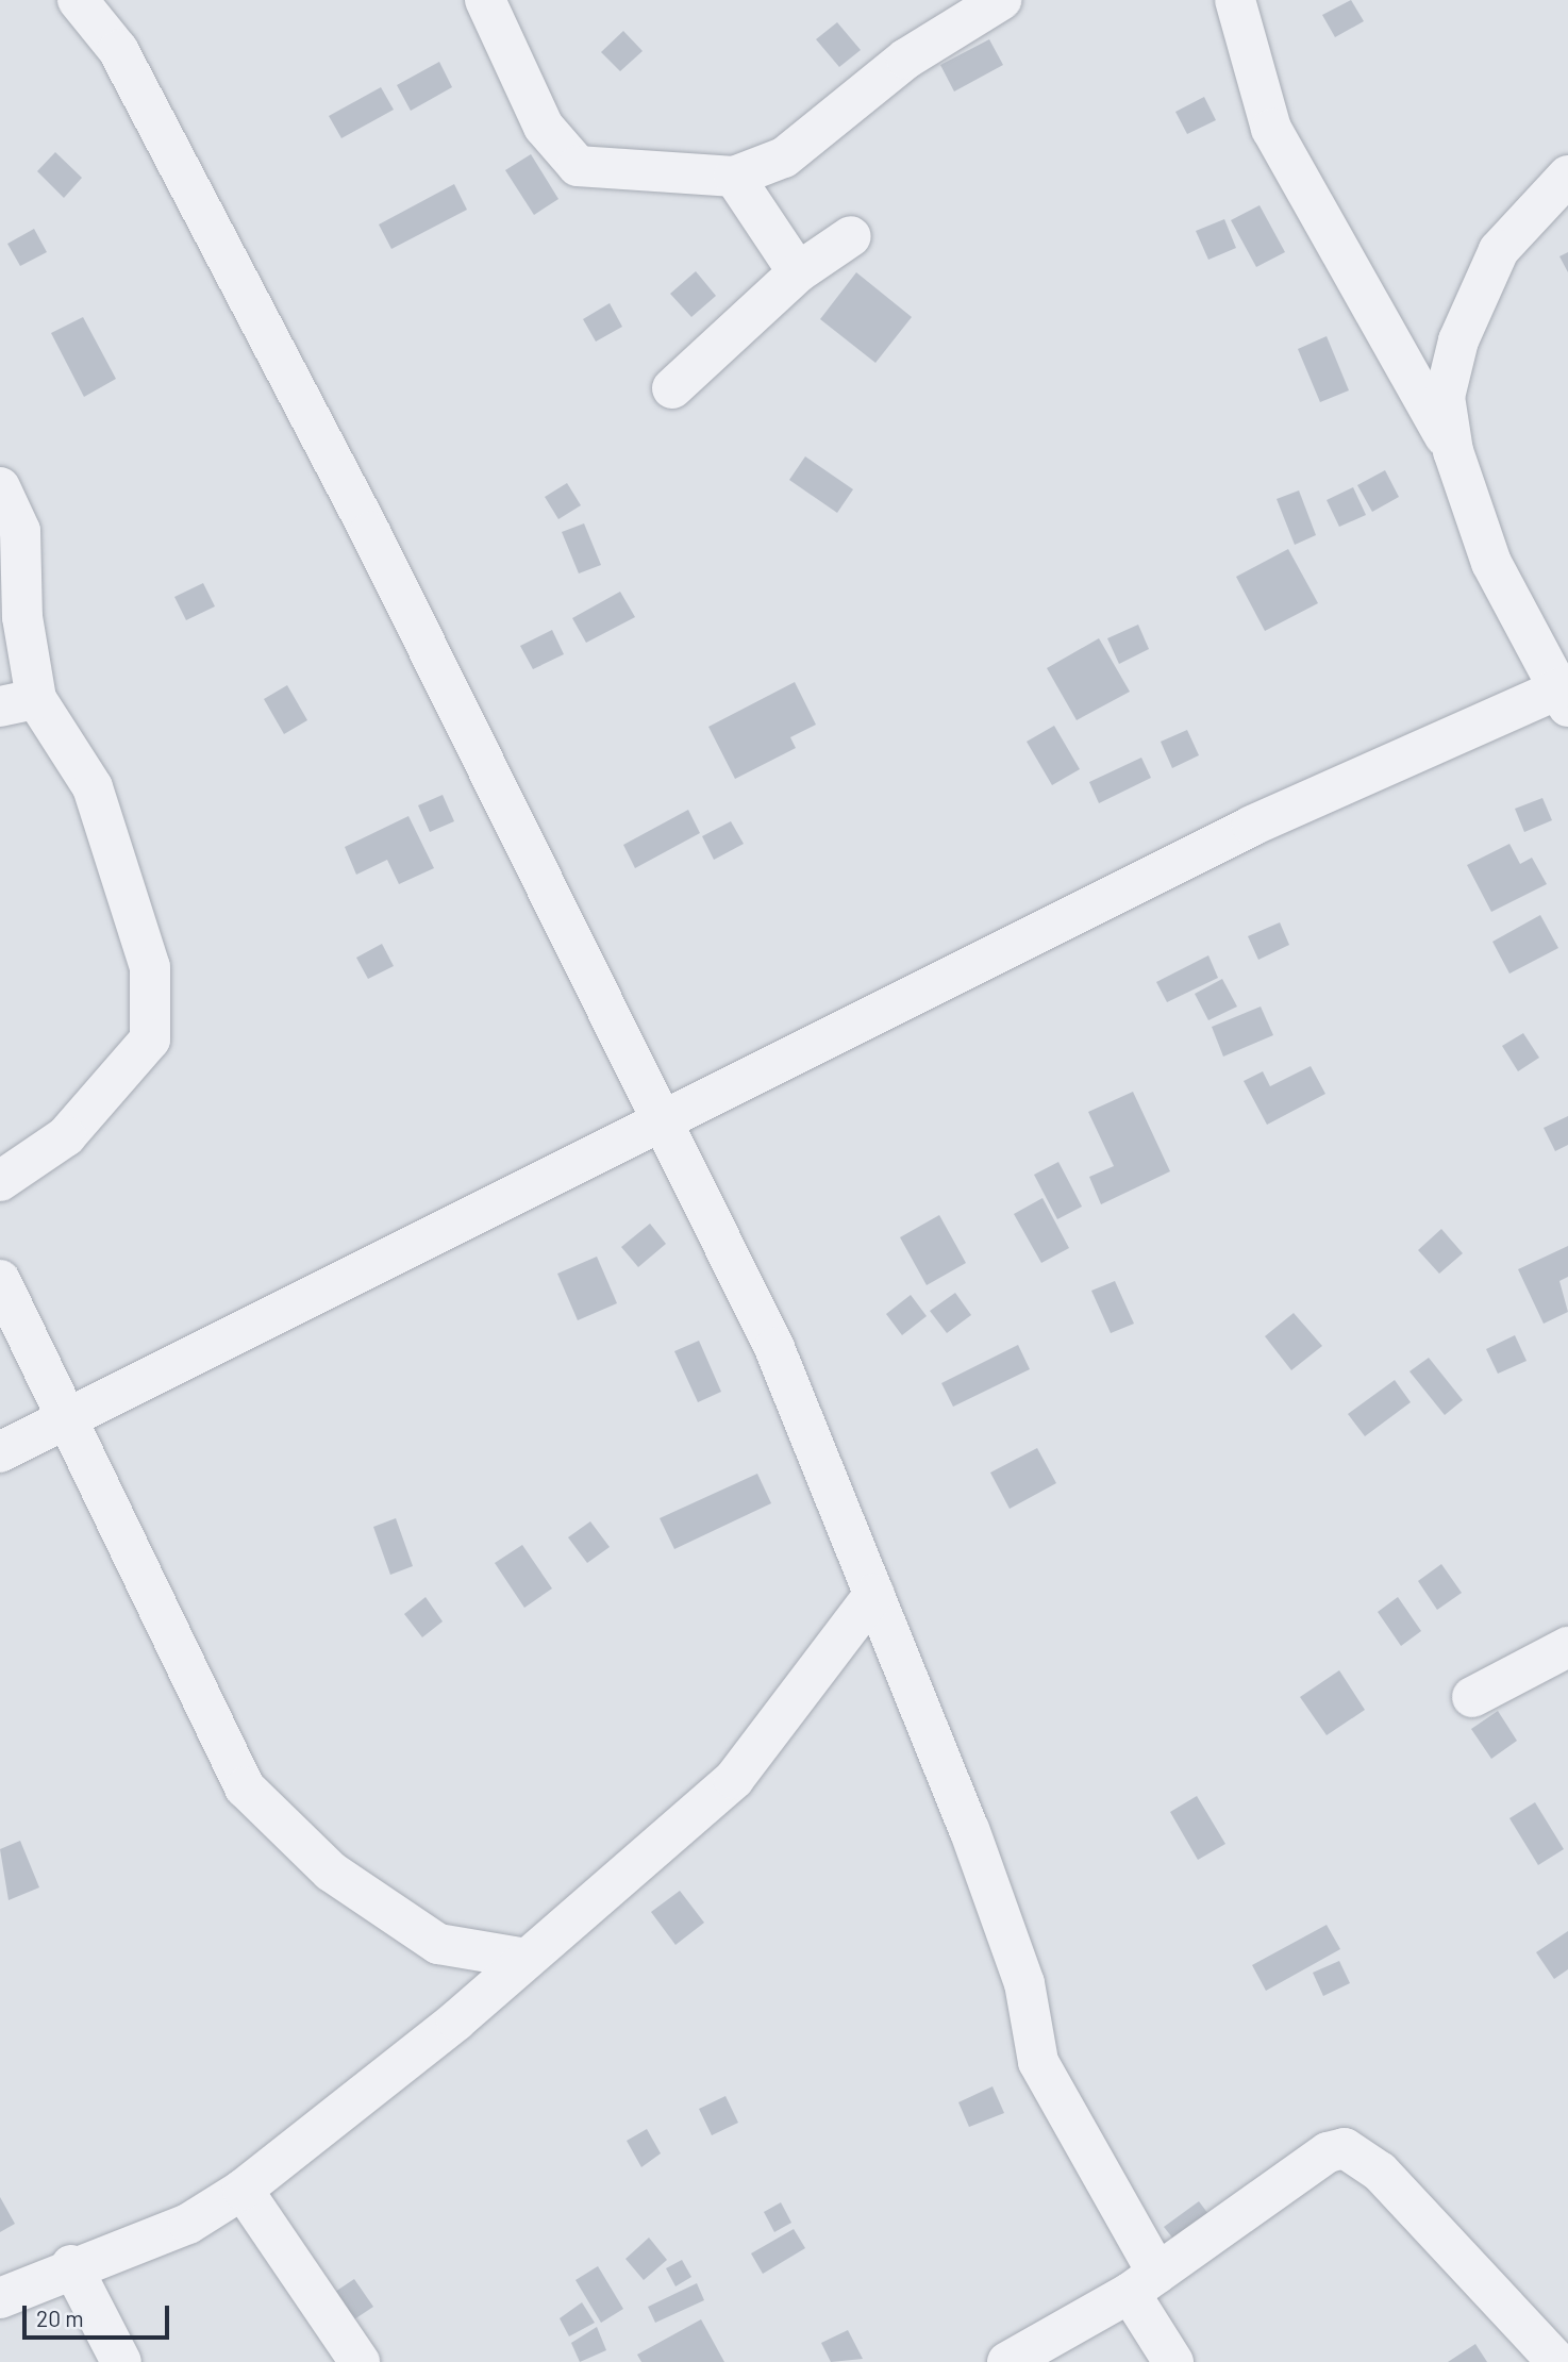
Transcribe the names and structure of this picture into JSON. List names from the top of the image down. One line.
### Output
{"scale_bar":"20 m"}
